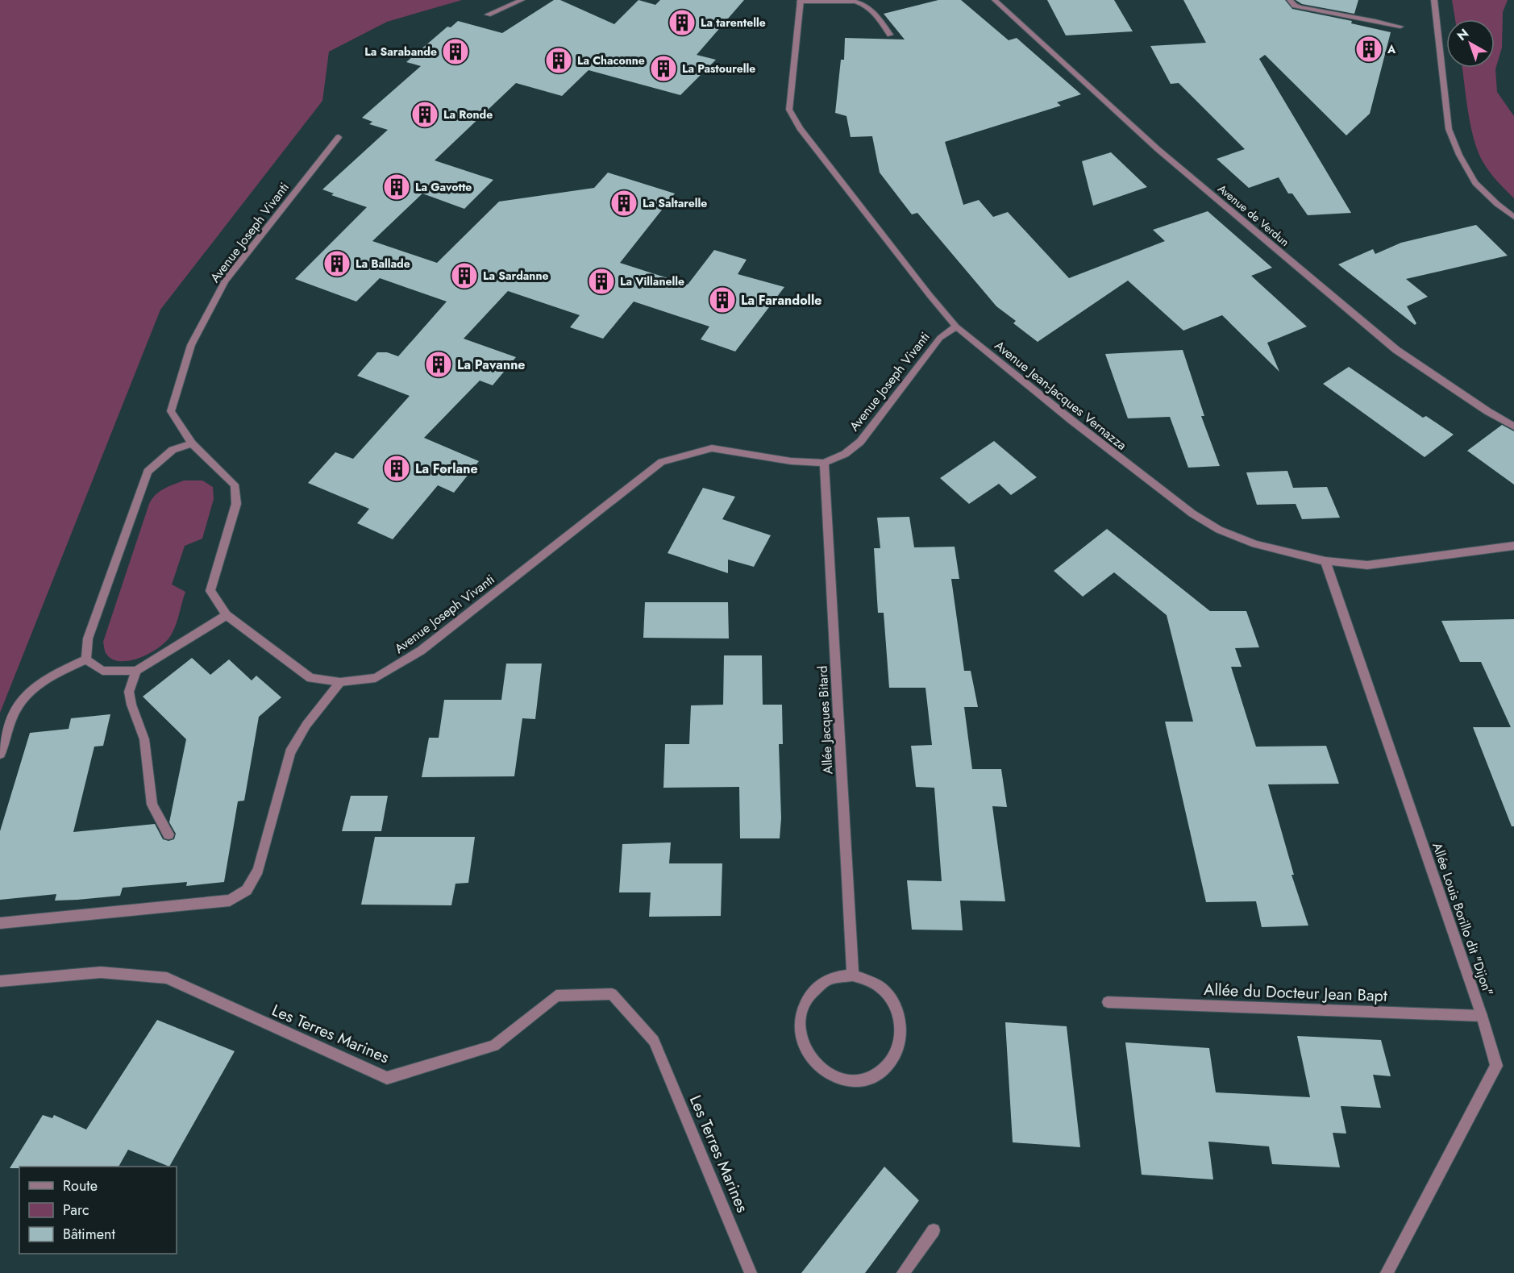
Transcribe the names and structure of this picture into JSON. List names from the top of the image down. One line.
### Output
{"streets":{"street":["Avenue de Verdun","Avenue Joseph Vivanti","Avenue Jean-Jacques Vernazza","Allée Jacques Bitard","Allée Louis Borillo dit \"Dijon\"","Allée du Docteur Jean Bapt","Les Terres Marines"]},"crossings":[["Avenue Joseph Vivanti","Avenue Jean-Jacques Vernazza"],["Avenue Joseph Vivanti","Allée Jacques Bitard"],["Avenue Jean-Jacques Vernazza","Allée Louis Borillo dit \"Dijon\""],["Allée Louis Borillo dit \"Dijon\"","Allée du Docteur Jean Bapt"]],"places":{"building":["La tarentelle","A","La Sarabande","La Chaconne","La Pastourelle","La Ronde","La Gavotte","La Saltarelle","La Ballade","La Sardanne","La Villanelle","La Farandolle","La Pavanne","La Forlane"]},"legend":["Route","Parc","Bâtiment"],"north":"top left"}
